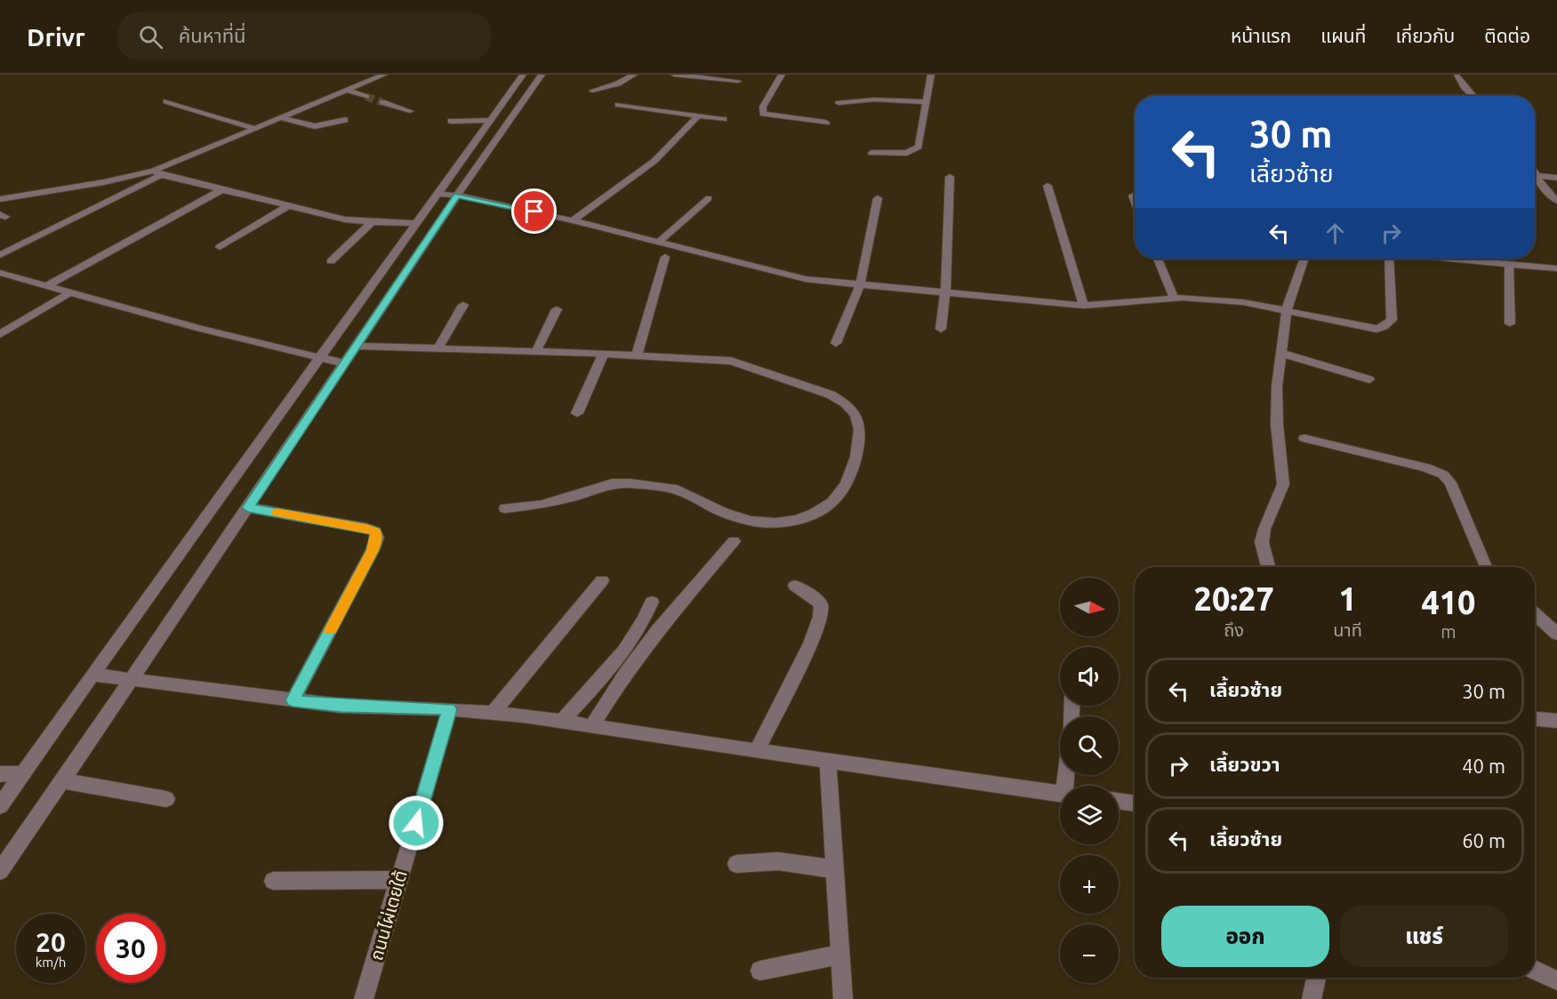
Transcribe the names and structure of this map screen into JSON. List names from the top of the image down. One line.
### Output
{"streets":{"street":["ถนนไผ่เตยใต้"]},"north":"right","page":{"header":"Drivr","search":"ค้นหาที่นี่","nav":["หน้าแรก","แผนที่","เกี่ยวกับ","ติดต่อ"],"turn":["30 m","เลี้ยวซ้าย"],"eta":["20:27","ถึง","1","นาที","410","m"],"map_buttons":["+","−"],"list":[{"name":"เลี้ยวซ้าย","value":"30 m"},{"name":"เลี้ยวขวา","value":"40 m"},{"name":"เลี้ยวซ้าย","value":"60 m"}],"buttons":["ออก","แชร์"],"speed":"20 km/h","limit":"30"}}
